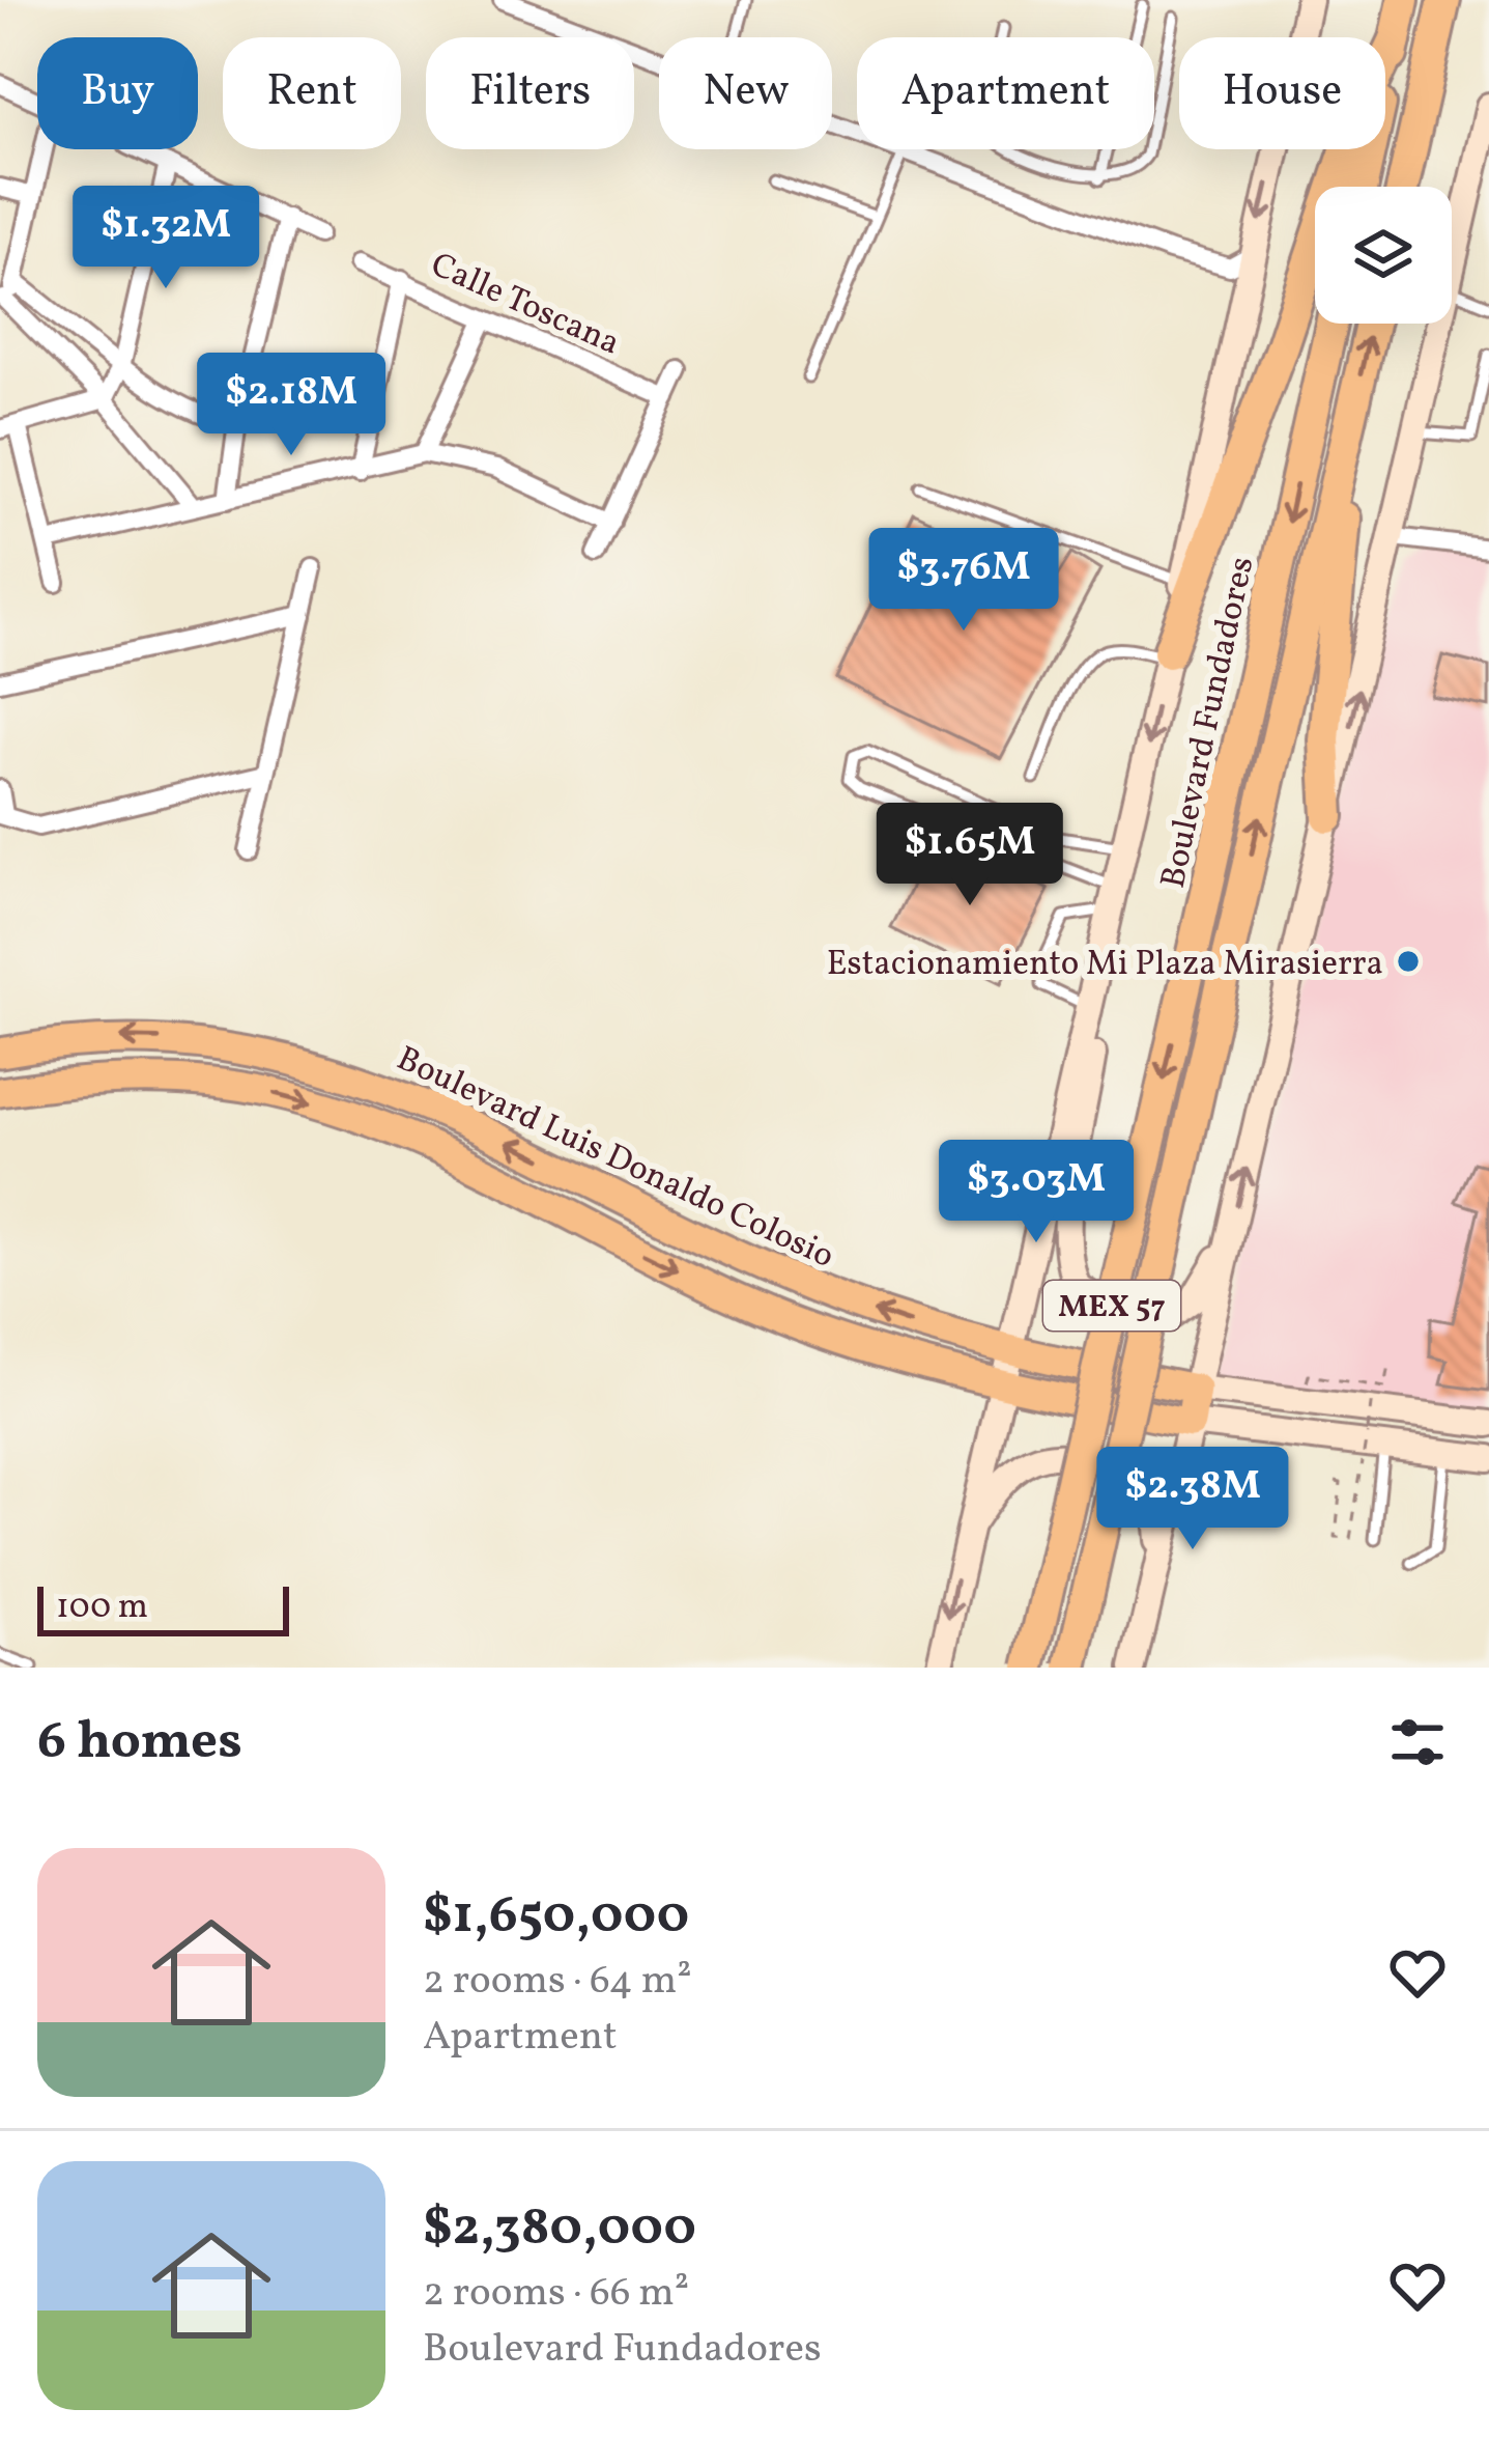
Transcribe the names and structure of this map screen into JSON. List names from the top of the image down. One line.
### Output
{"streets":{"highway":["Boulevard Fundadores","MEX 57"],"main road":["Boulevard Luis Donaldo Colosio"],"street":["Calle Toscana"]},"places":["Estacionamiento Mi Plaza Mirasierra"],"scale_bar":"100 m","page":{"chip":["Buy","Rent","Filters","New","Apartment","House"],"price":["$1.32M","$2.18M","$3.76M","$1.65M","$3.03M","$2.38M"],"scale":"100 m","heading":"6 homes","list":[{"name":"$1,650,000","note":"2 rooms · 64 m² · Apartment"},{"name":"$2,380,000","note":"2 rooms · 66 m² · Boulevard Fundadores"}]}}
